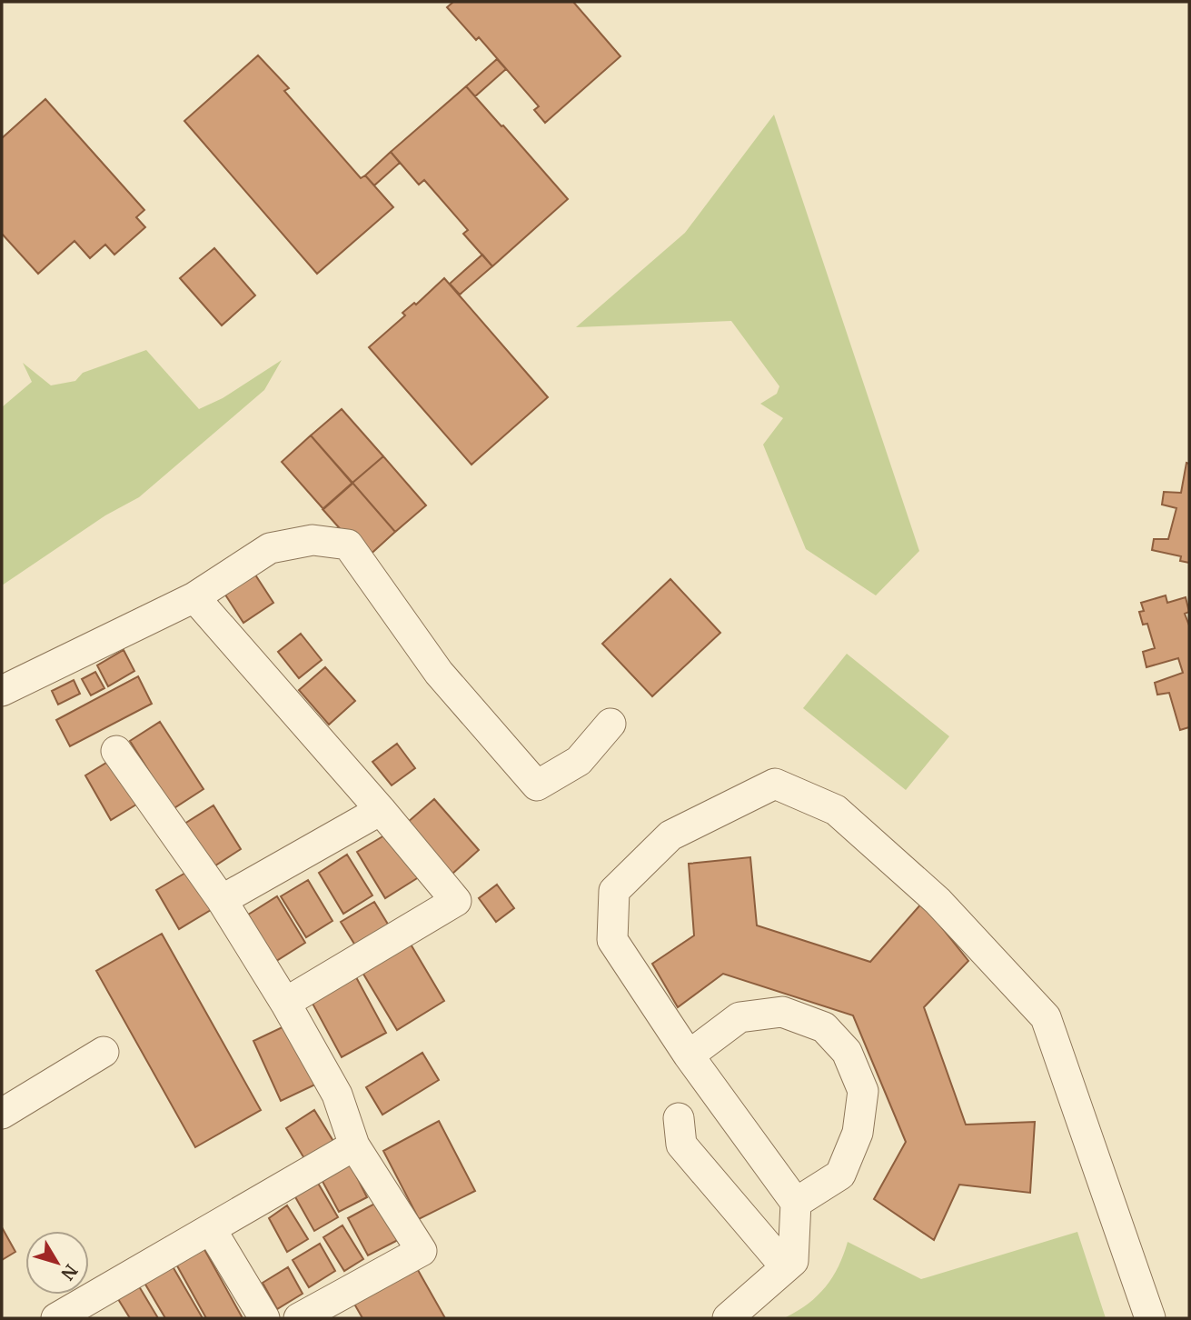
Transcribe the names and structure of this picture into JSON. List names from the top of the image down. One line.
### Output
{"north":"bottom right"}
